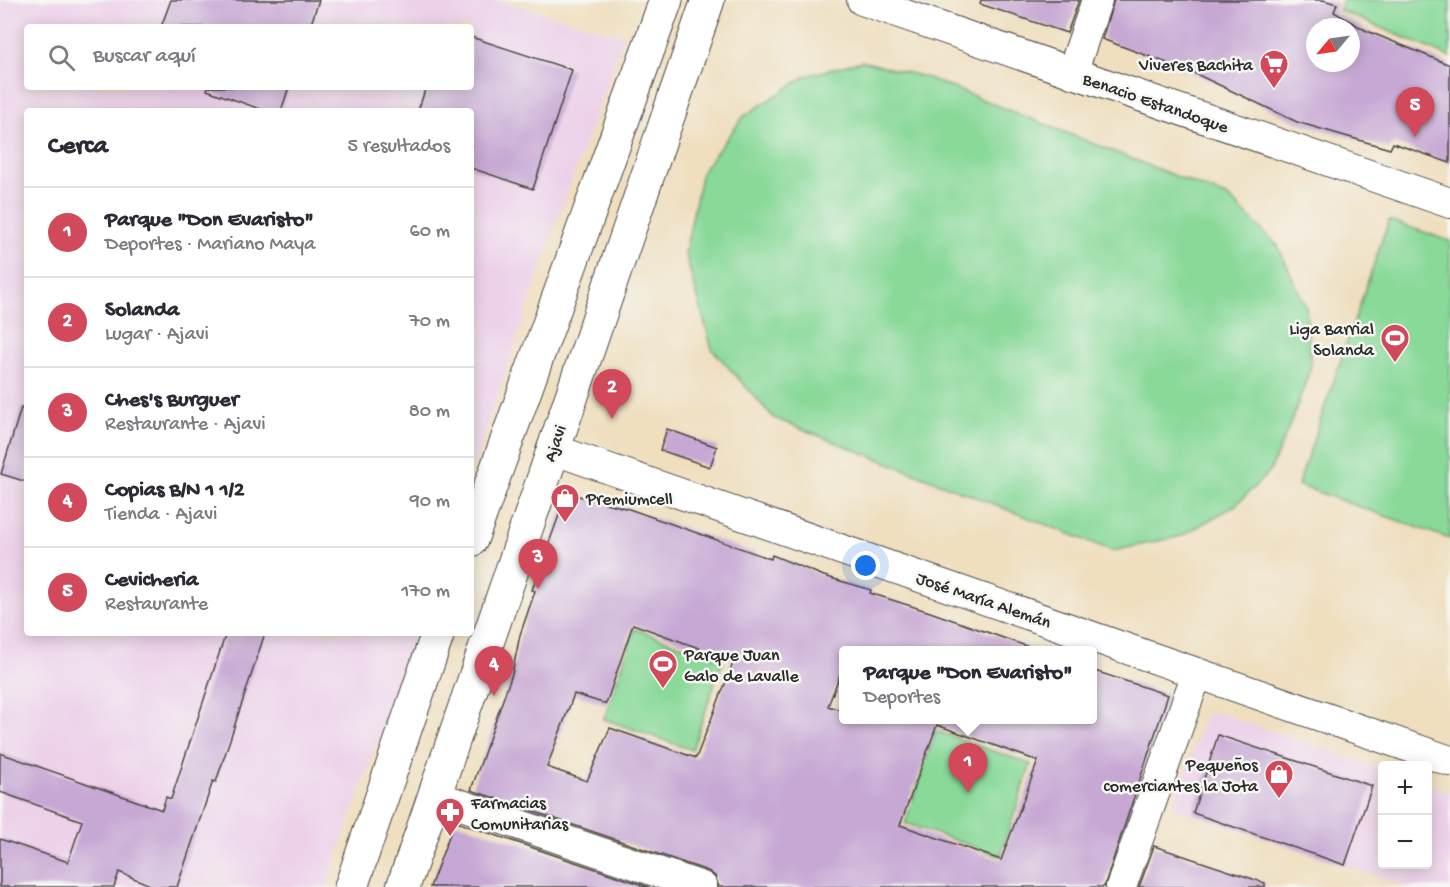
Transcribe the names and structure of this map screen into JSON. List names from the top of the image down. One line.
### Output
{"streets":{"street":["Benacio Estandoque","Ajavi","José María Alemán"]},"crossings":[["Ajavi","José María Alemán"]],"places":{"supermarket":["Viveres Bachita"],"sports":["Liga Barrial Solanda","Parque Juan Galo de Lavalle"],"shop":["Premiumcell","Pequeños comerciantes la Jota"],"pharmacy":["Farmacias Comunitarias"]},"north":"bottom left","page":{"search":"Buscar aquí","pins":["5","2","3","4","1"],"heading":["Cerca","5 resultados"],"list":[{"mark":"1","name":"Parque \"Don Evaristo\"","note":"Deportes · Mariano Maya","value":"60 m"},{"mark":"2","name":"Solanda","note":"Lugar · Ajavi","value":"70 m"},{"mark":"3","name":"Ches's Burguer","note":"Restaurante · Ajavi","value":"80 m"},{"mark":"4","name":"Copias B/N 1 1/2","note":"Tienda · Ajavi","value":"90 m"},{"mark":"5","name":"Cevicheria","note":"Restaurante","value":"170 m"}],"popup":["Parque \"Don Evaristo\"","Deportes"],"map_buttons":["+","−"]}}
